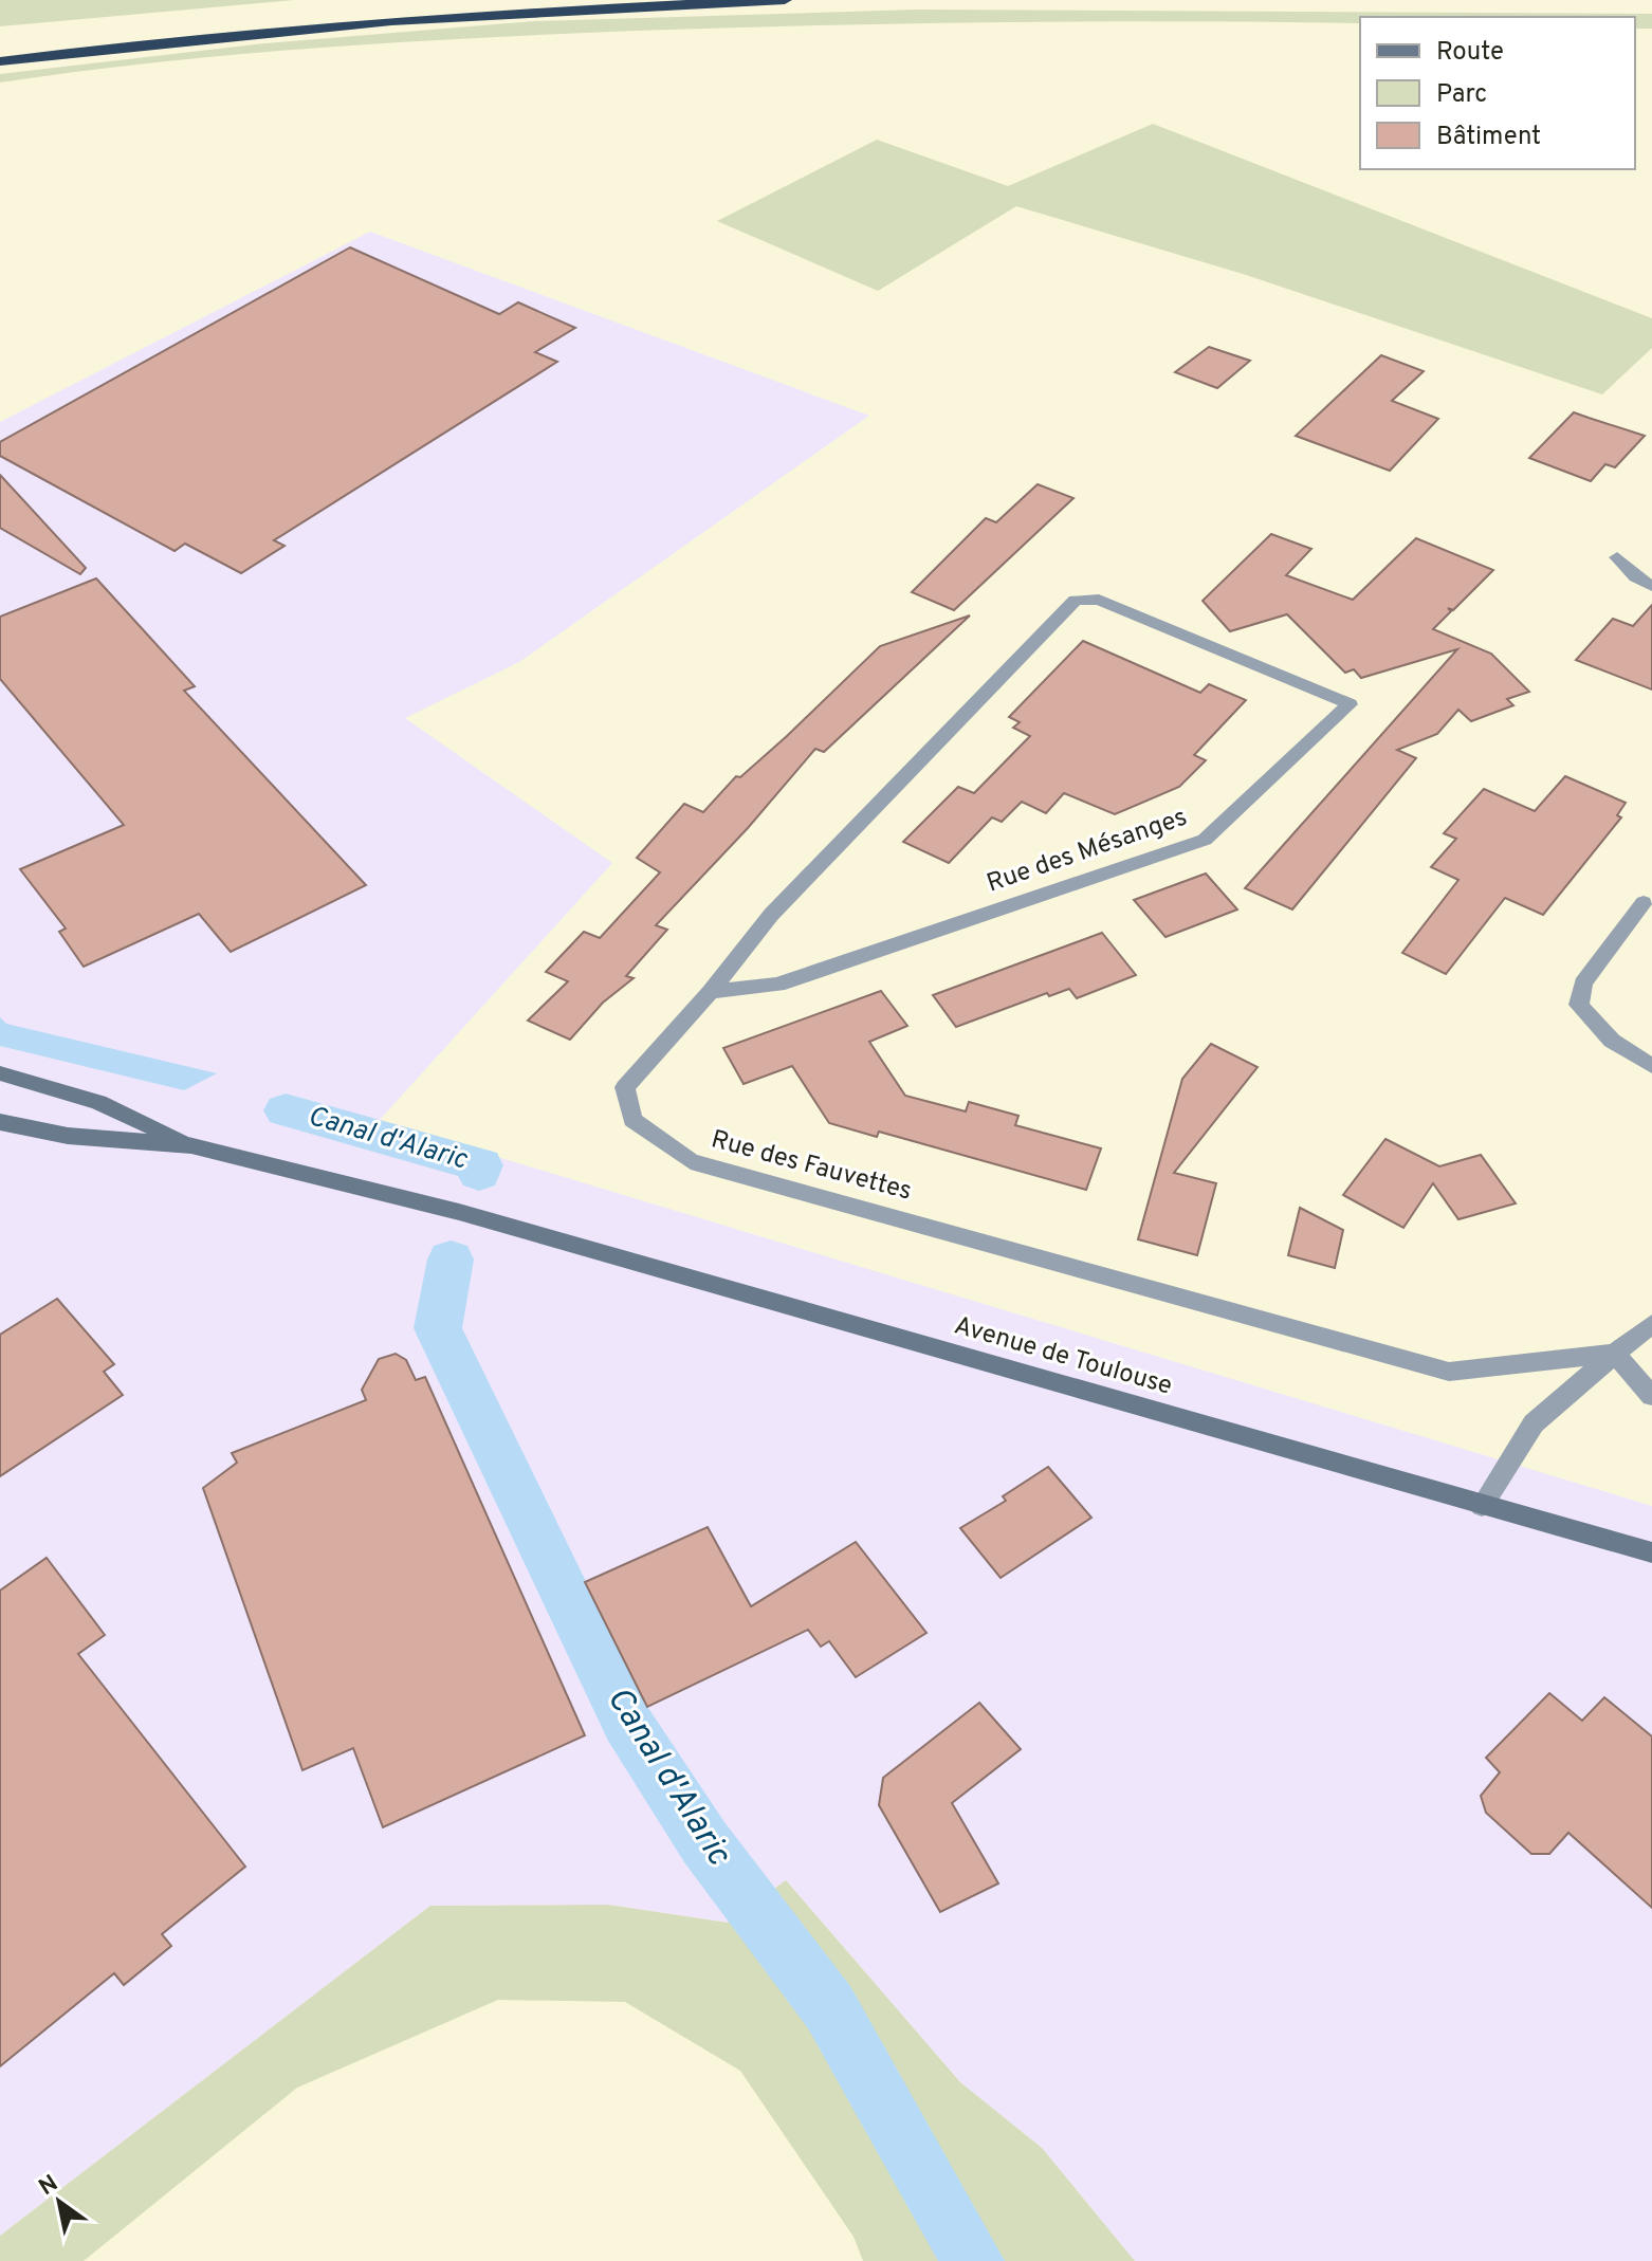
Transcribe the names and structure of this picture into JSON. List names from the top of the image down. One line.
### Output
{"streets":{"main road":["Avenue de Toulouse"],"street":["Rue des Mésanges","Rue des Fauvettes"]},"crossings":[["Rue des Mésanges","Rue des Fauvettes"]],"water":["Canal d'Alaric"],"legend":["Route","Parc","Bâtiment"],"north":"top left"}
